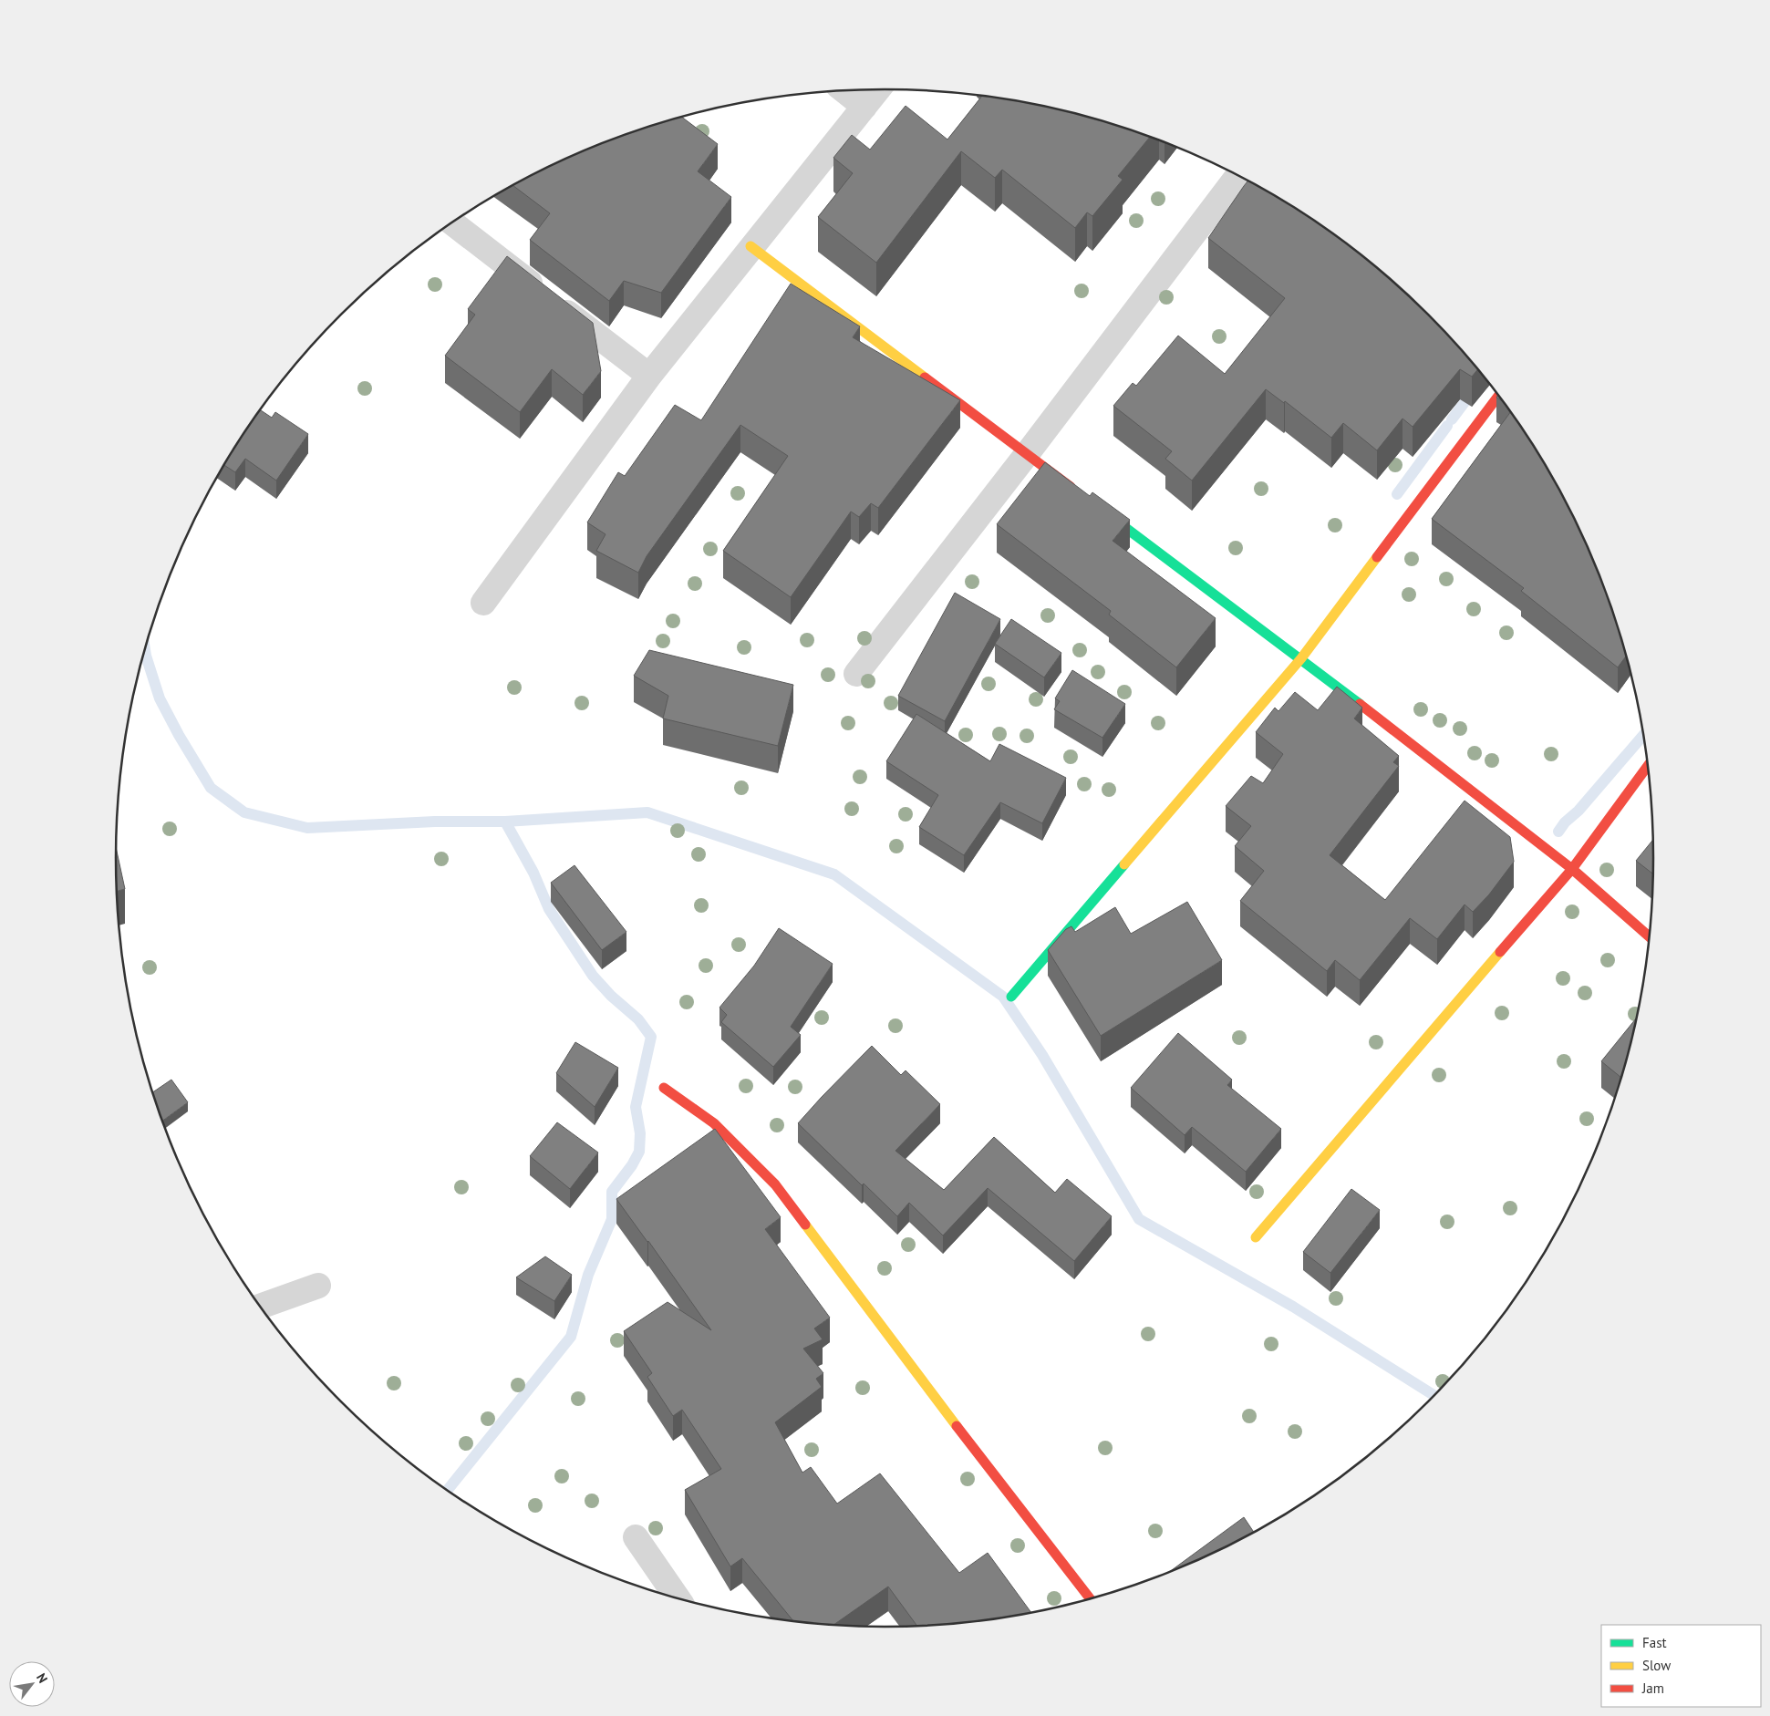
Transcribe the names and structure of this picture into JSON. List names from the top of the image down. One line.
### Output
{"legend":["Fast","Slow","Jam"],"north":"top right"}
